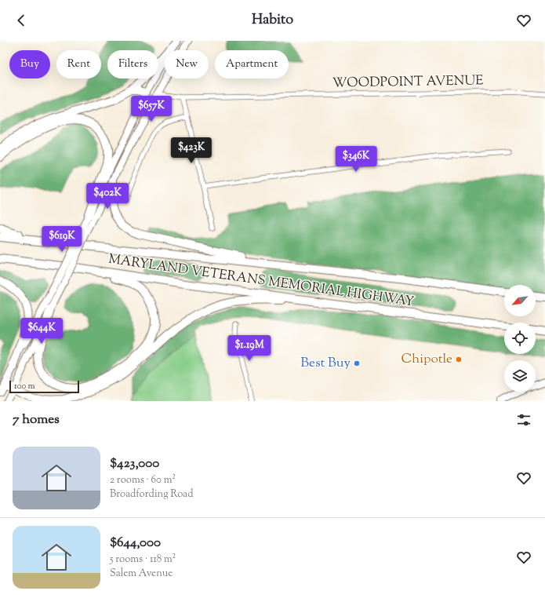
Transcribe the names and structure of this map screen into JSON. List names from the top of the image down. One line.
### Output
{"streets":{"highway":["MARYLAND VETERANS MEMORIAL HIGHWAY"],"street":["WOODPOINT AVENUE"]},"places":["Chipotle","Best Buy"],"scale_bar":"100 m","north":"bottom left","page":{"header":"Habito","chip":["Buy","Rent","Filters","New","Apartment"],"price":["$657K","$423K","$346K","$402K","$619K","$644K","$1.19M"],"scale":"100 m","heading":"7 homes","list":[{"name":"$423,000","note":"2 rooms · 60 m² · Broadfording Road"},{"name":"$644,000","note":"5 rooms · 118 m² · Salem Avenue"}]}}
